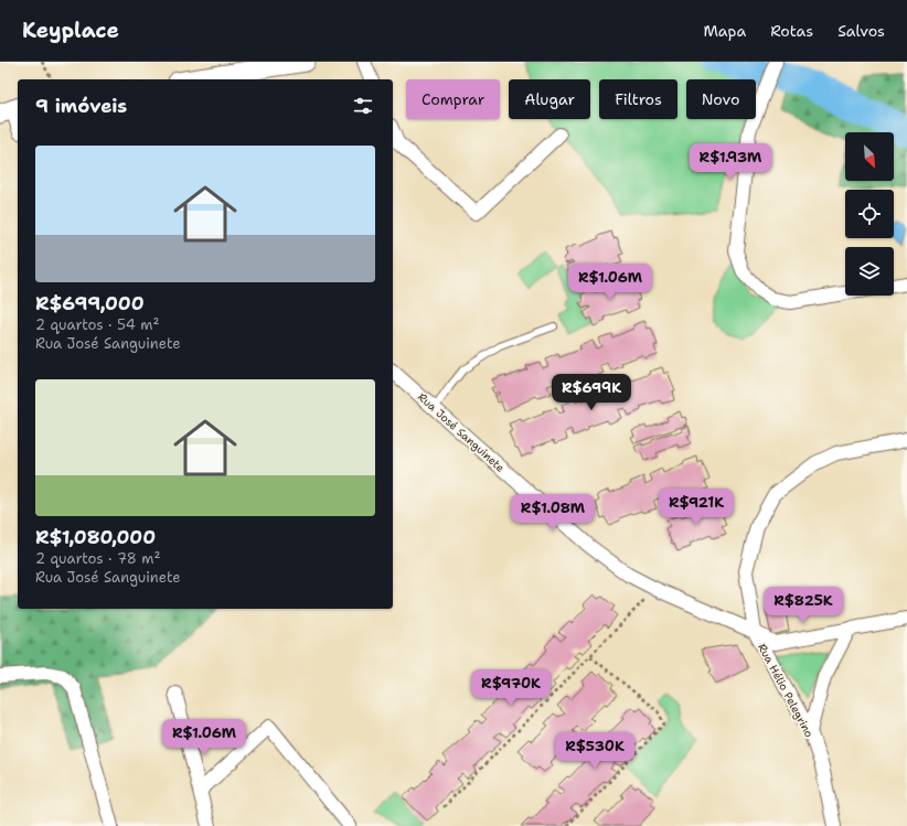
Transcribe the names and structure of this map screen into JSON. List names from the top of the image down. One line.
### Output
{"streets":{"street":["Rua José Sanguinete","Rua Hélio Pelegrino"]},"crossings":[["Rua José Sanguinete","Rua Hélio Pelegrino"]],"north":"bottom right","page":{"header":"Keyplace","nav":["Mapa","Rotas","Salvos"],"chip":["Comprar","Alugar","Filtros","Novo"],"heading":"9 imóveis","list":[{"name":"R$699,000","note":"2 quartos · 54 m² · Rua José Sanguinete"},{"name":"R$1,080,000","note":"2 quartos · 78 m² · Rua José Sanguinete"}],"price":["R$1.93M","R$1.06M","R$699K","R$921K","R$1.08M","R$825K","R$970K","R$1.06M","R$530K"]}}
